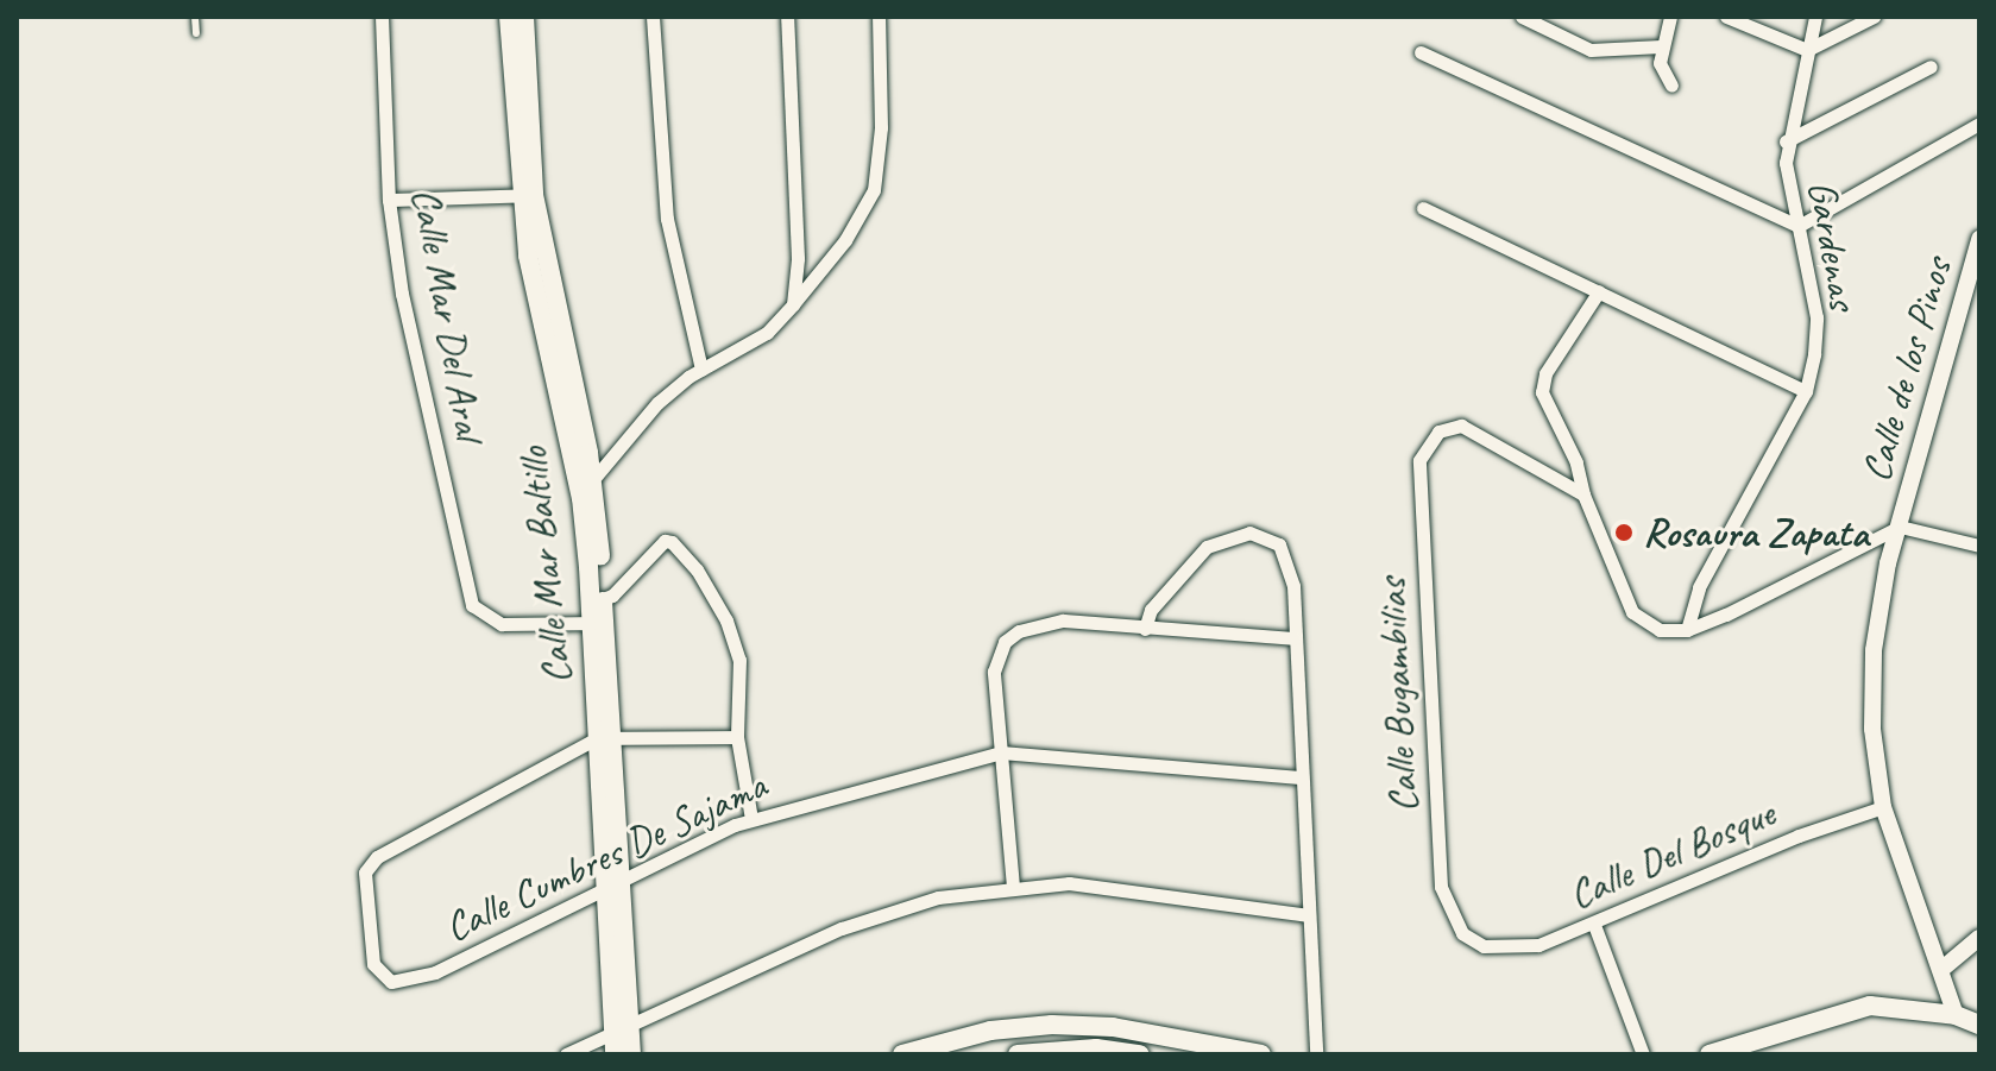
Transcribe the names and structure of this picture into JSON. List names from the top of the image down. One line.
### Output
{"streets":{"main road":["Calle Mar Baltillo"],"street":["Gardenas","Calle Mar Del Aral","Calle de los Pinos","Calle Bugambilias","Calle Del Bosque","Calle Cumbres De Sajama"]},"crossings":[["Calle Mar Del Aral","Calle Mar Baltillo"],["Calle de los Pinos","Calle Del Bosque"],["Calle Mar Baltillo","Calle Cumbres De Sajama"],["Calle Bugambilias","Calle Del Bosque"]],"places":["Rosaura Zapata"]}
